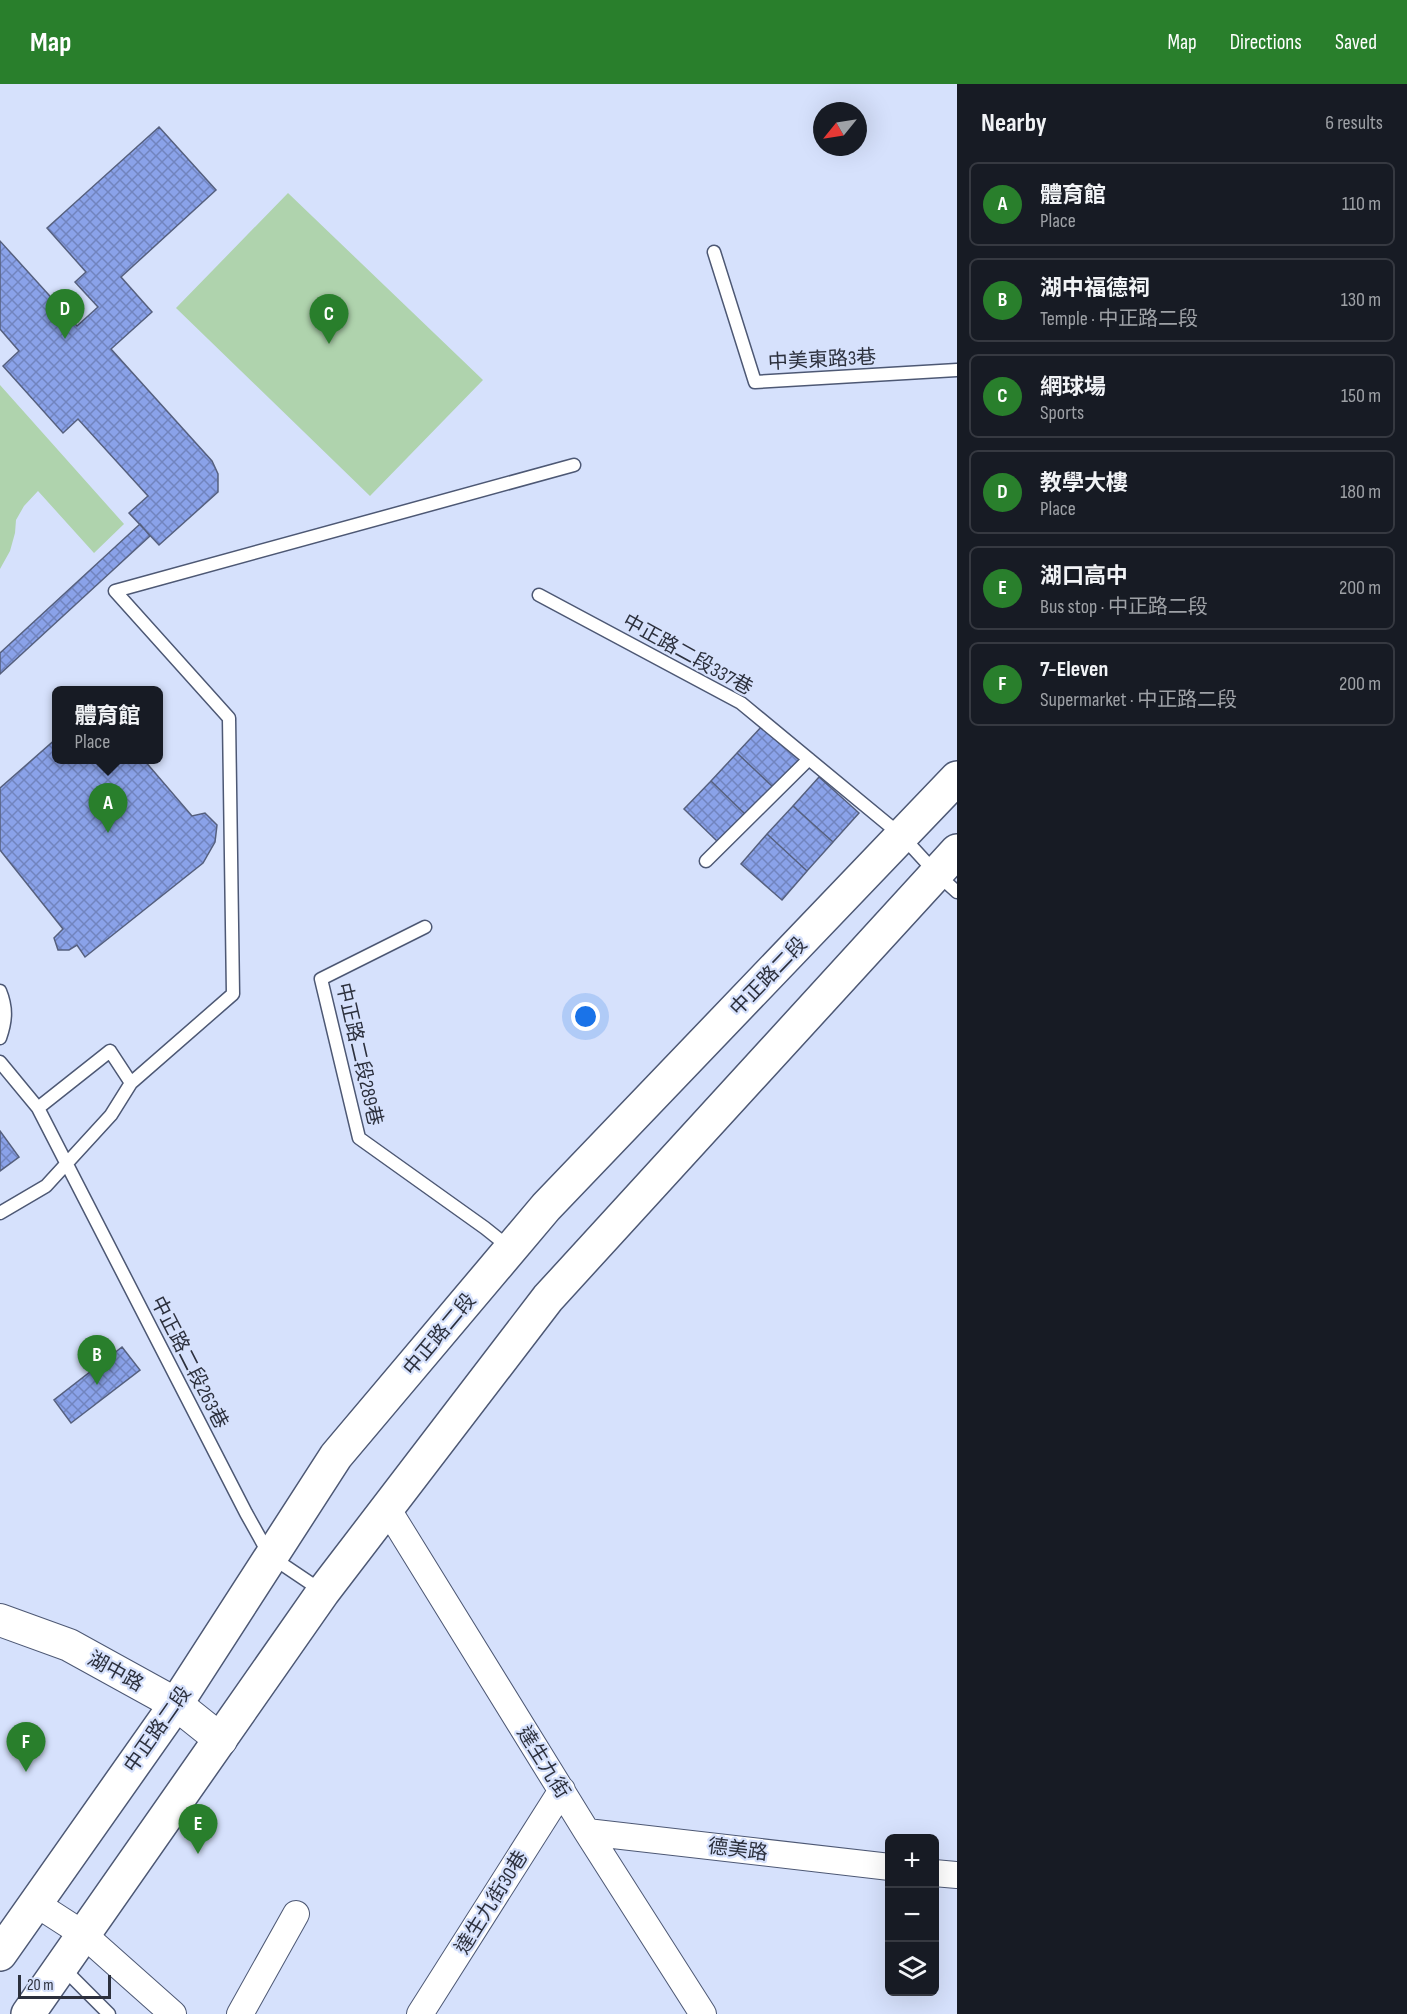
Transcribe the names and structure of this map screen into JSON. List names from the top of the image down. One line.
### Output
{"streets":{"main road":["中正路二段"],"street":["湖中路","達生九街","德美路","達生九街30巷"],"lane":["中美東路3巷","中正路二段337巷","中正路二段289巷","中正路二段263巷"]},"crossings":[["中正路二段337巷","中正路二段"],["中正路二段","中正路二段289巷"],["中正路二段","中正路二段263巷"],["中正路二段","湖中路"],["達生九街","德美路"],["達生九街","達生九街30巷"]],"scale_bar":"20 m","north":"bottom left","page":{"header":"Map","nav":["Map","Directions","Saved"],"heading":["Nearby","6 results"],"list":[{"mark":"A","name":"體育館","note":"Place","value":"110 m"},{"mark":"B","name":"湖中福德祠","note":"Temple · 中正路二段","value":"130 m"},{"mark":"C","name":"網球場","note":"Sports","value":"150 m"},{"mark":"D","name":"教學大樓","note":"Place","value":"180 m"},{"mark":"E","name":"湖口高中","note":"Bus stop · 中正路二段","value":"200 m"},{"mark":"F","name":"7-Eleven","note":"Supermarket · 中正路二段","value":"200 m"}],"pins":["D","C","A","B","F","E"],"popup":["體育館","Place"],"map_buttons":["+","−"],"scale":"20 m"}}
